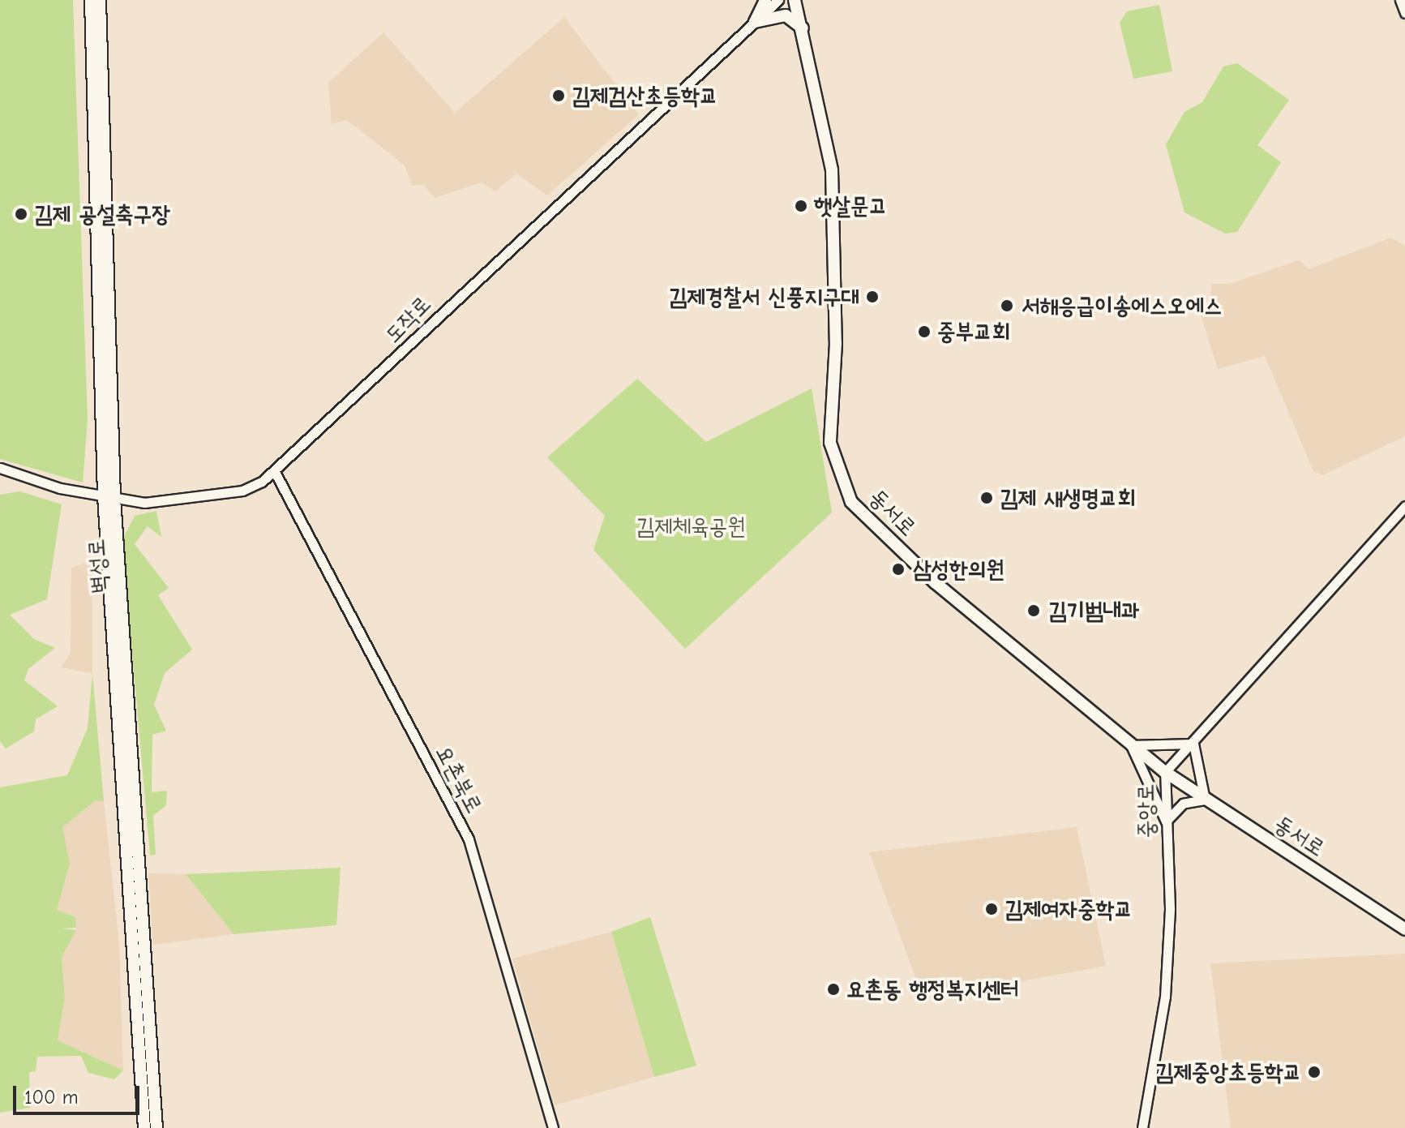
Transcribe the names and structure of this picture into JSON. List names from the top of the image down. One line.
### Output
{"streets":{"main road":["동서로","벽성로"],"street":["도작로","요촌북로","중앙로"]},"crossings":[["도작로","벽성로"],["도작로","요촌북로"],["동서로","중앙로"]],"parks":["김제체육공원"],"places":["김제검산초등학교","햇살문고","김제 공설축구장","김제경찰서 신풍지구대","서해응급이송에스오에스","중부교회","김제 새생명교회","삼성한의원","김기범내과","김제여자중학교","요촌동 행정복지센터","김제중앙초등학교"],"scale_bar":"100 m"}
